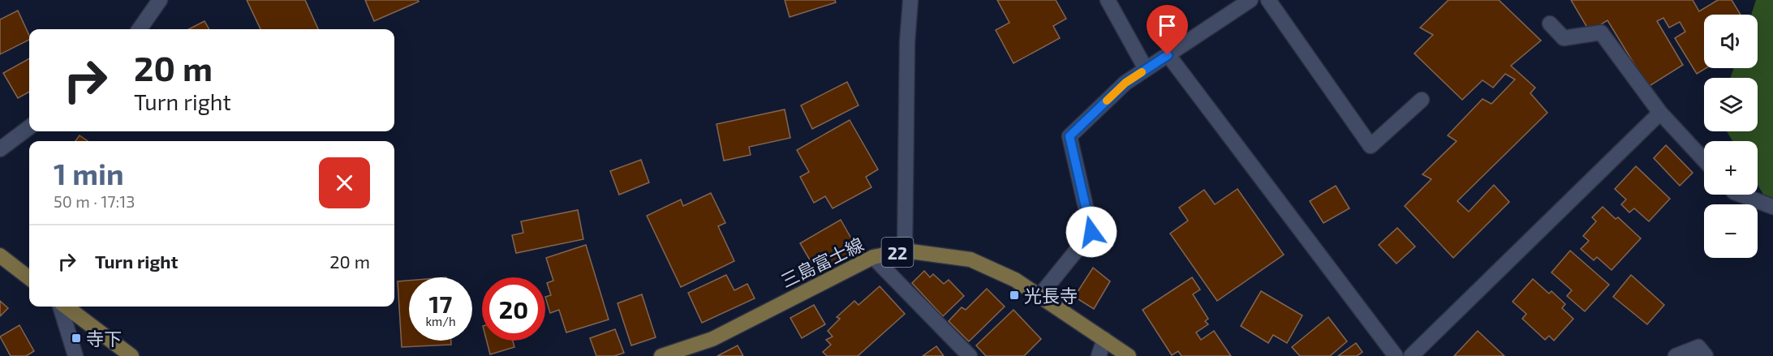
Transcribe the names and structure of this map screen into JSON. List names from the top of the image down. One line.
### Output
{"streets":{"main road":["22","三島富士線"]},"places":{"transit":["光長寺","寺下"]},"page":{"map_buttons":["+","−"],"turn":["20 m","Turn right"],"heading":["1 min","50 m · 17:13"],"list":[{"name":"Turn right","value":"20 m"}],"speed":"17 km/h","limit":"20"}}
